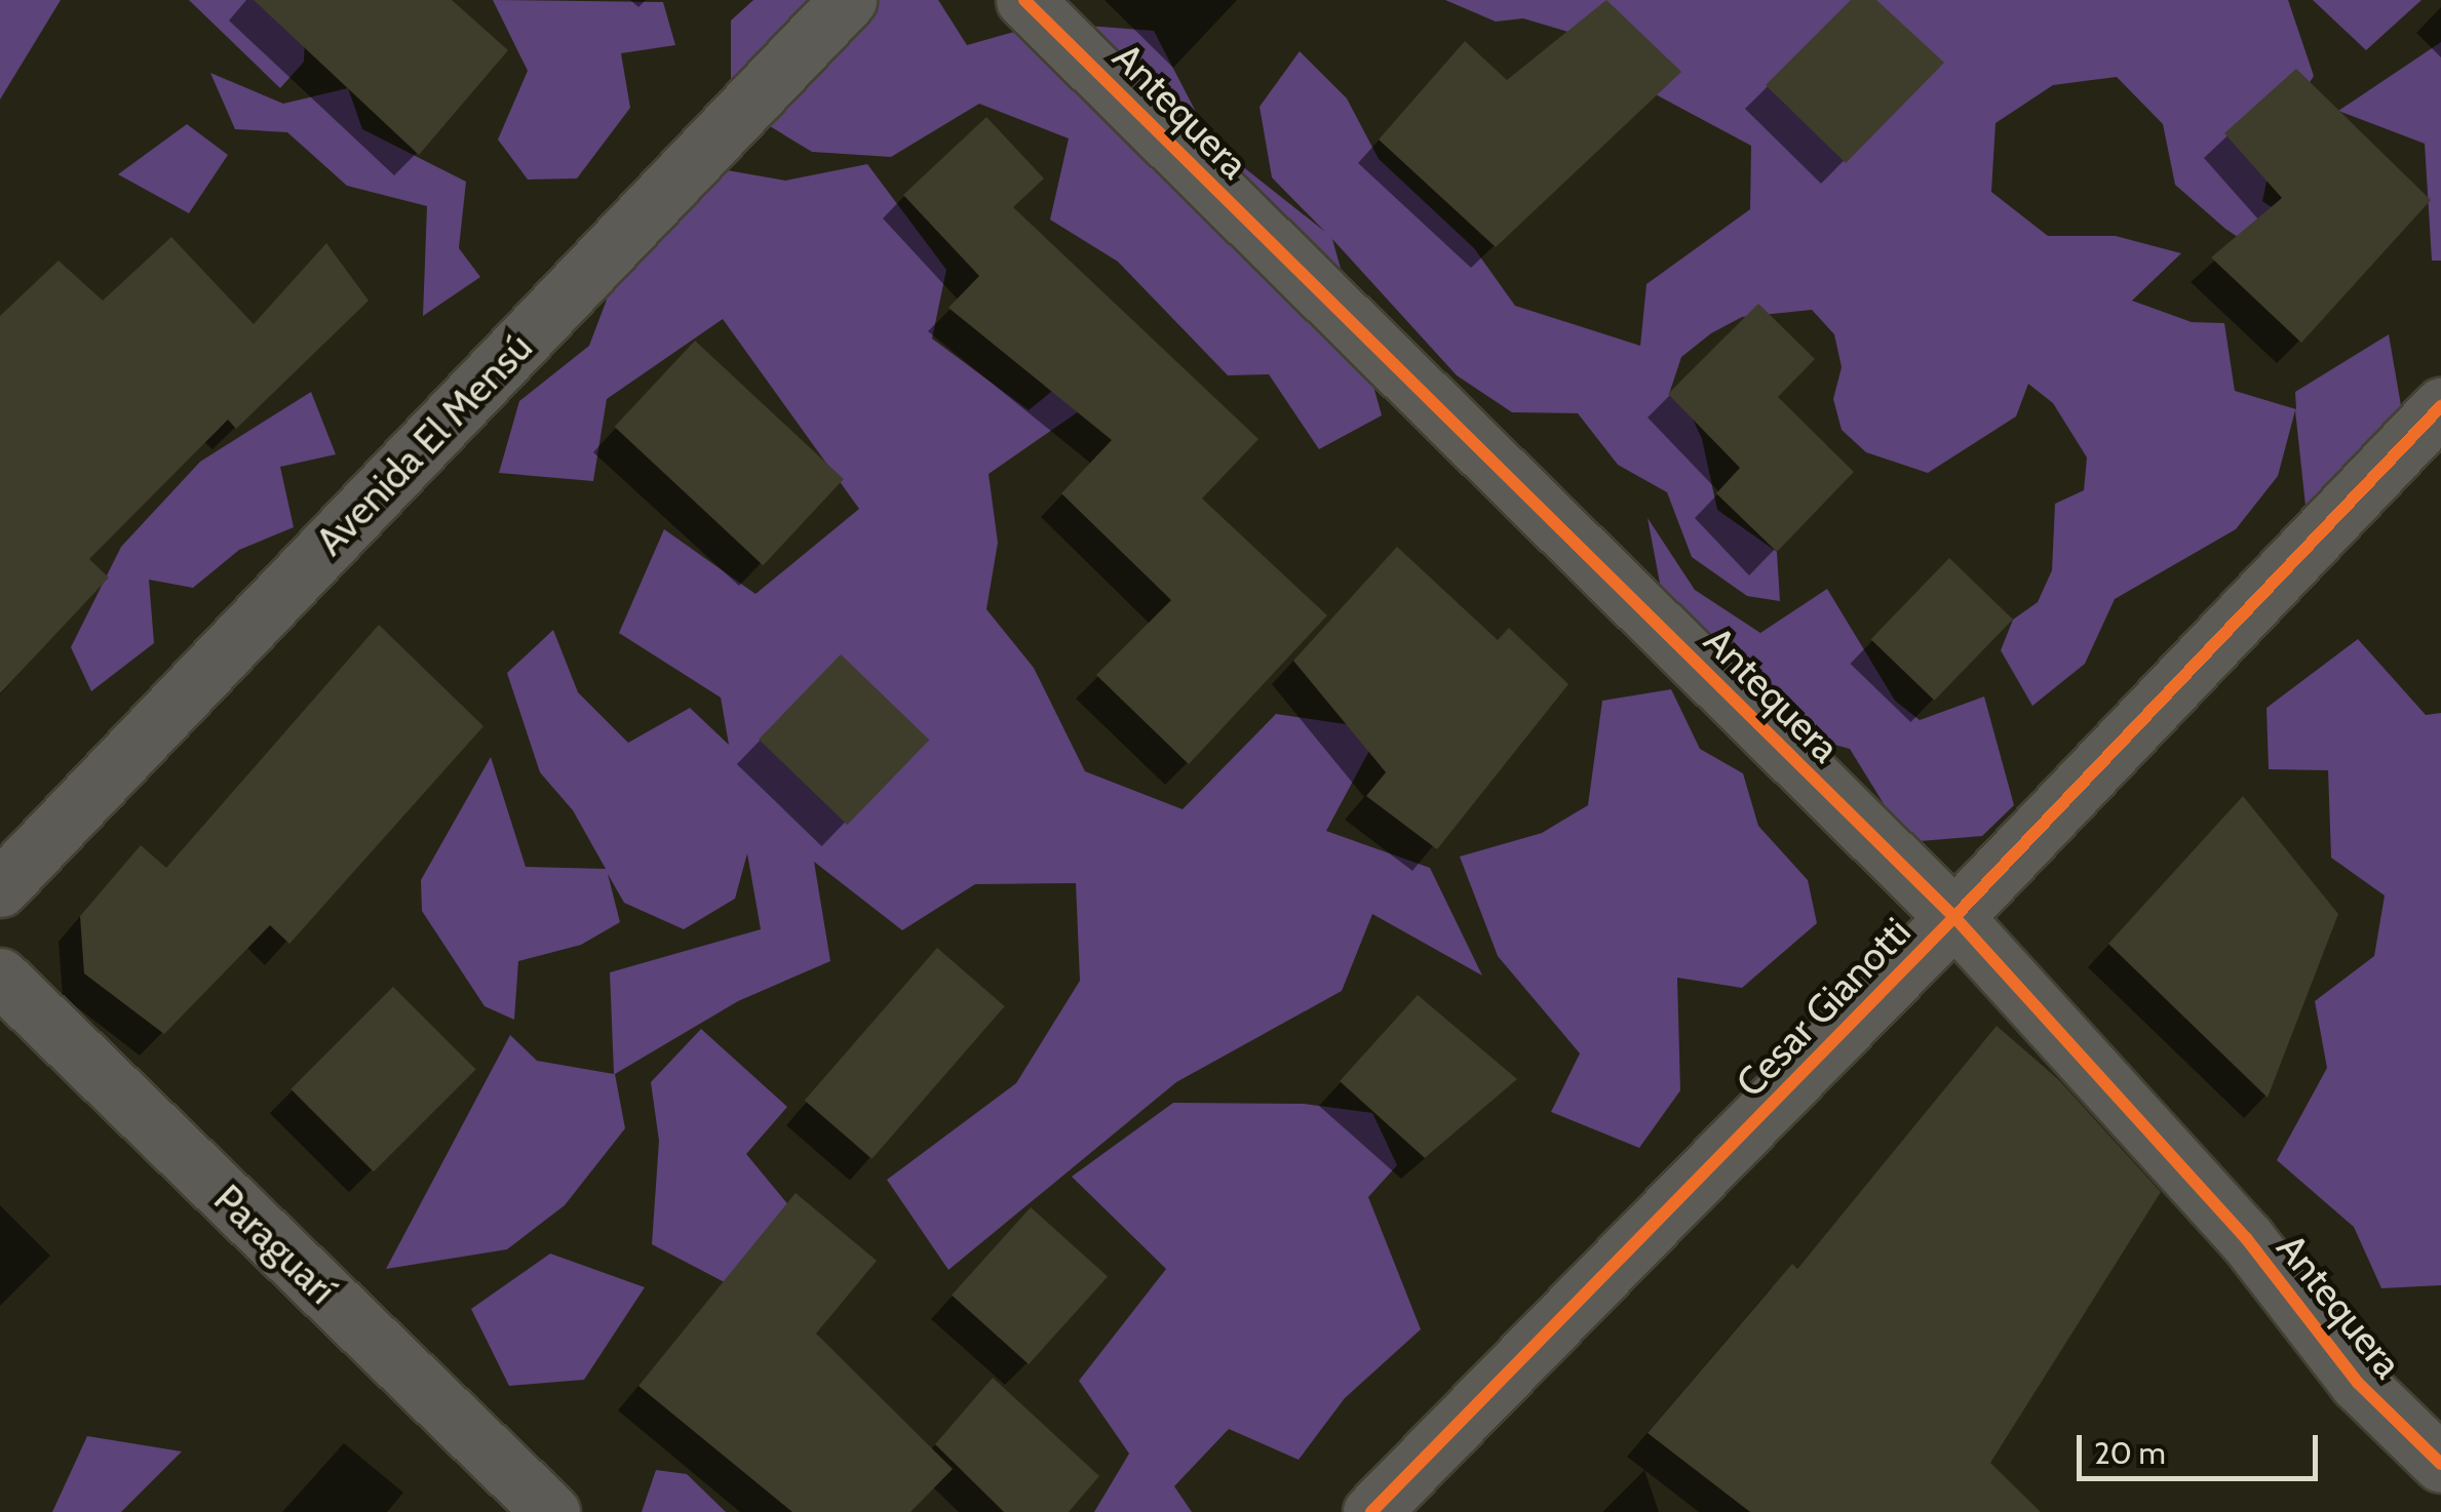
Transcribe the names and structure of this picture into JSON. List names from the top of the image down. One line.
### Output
{"streets":{"street":["Antequera","Avenida El Mensú","Cesar Gianotti","Paraguarí"]},"crossings":[["Antequera","Cesar Gianotti"]],"scale_bar":"20 m"}
